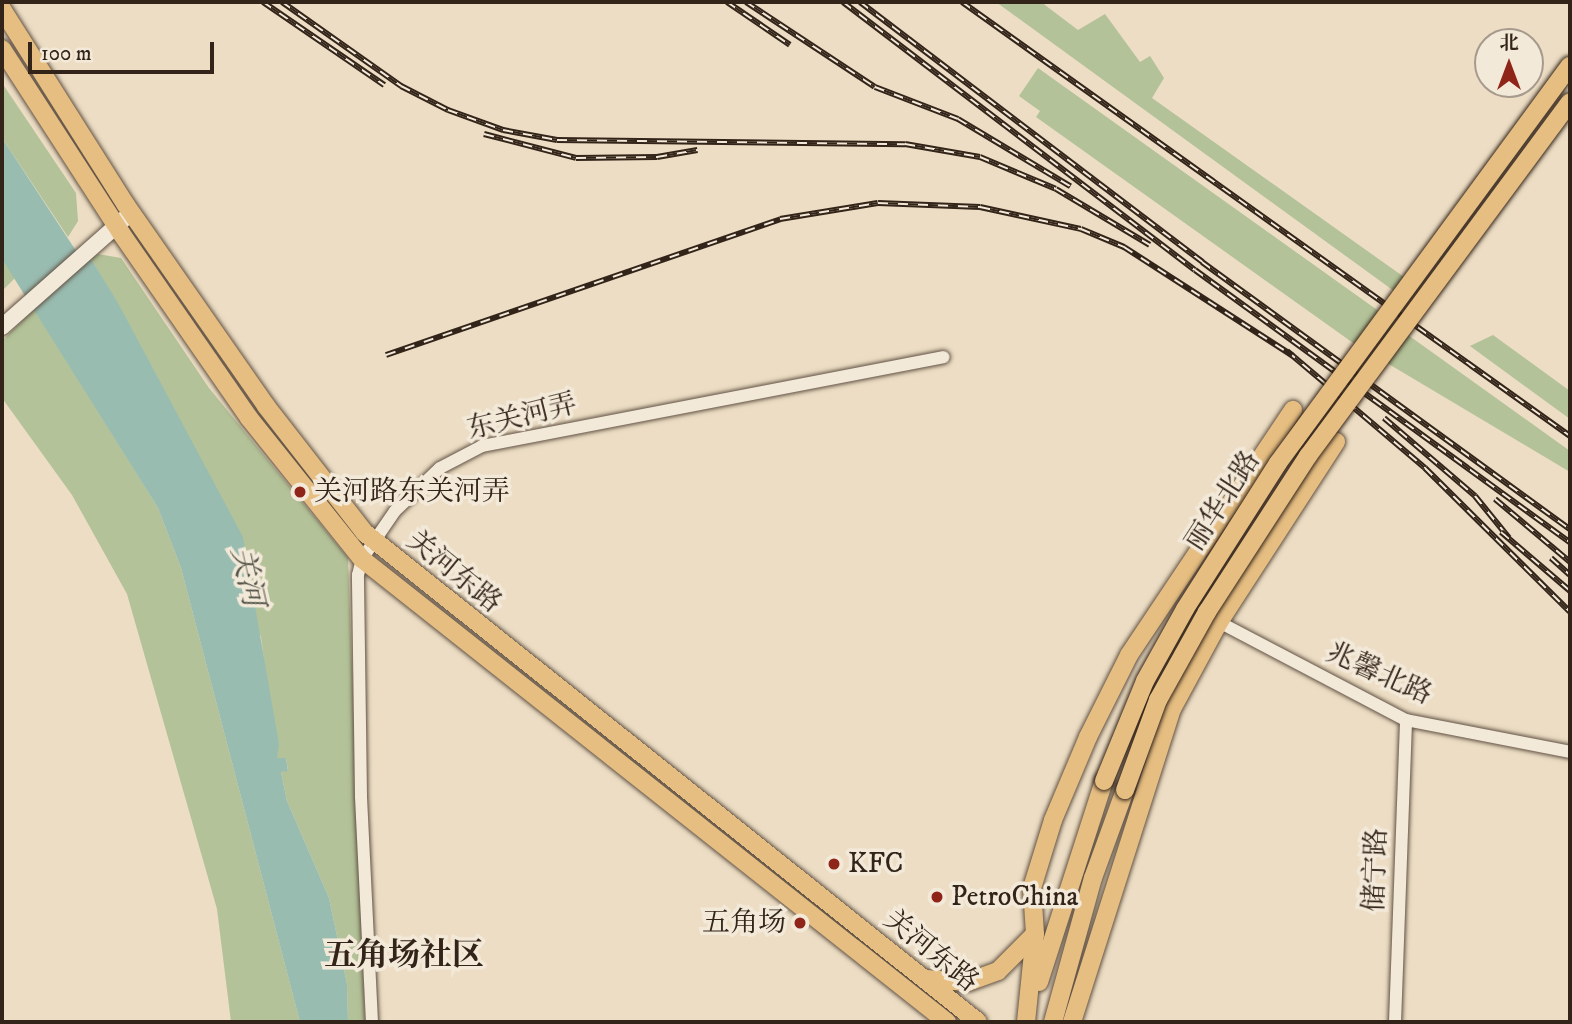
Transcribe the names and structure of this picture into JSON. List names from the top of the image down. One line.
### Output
{"streets":{"main road":["丽华北路","关河东路"],"street":["东关河弄","兆馨北路","储宁路"]},"crossings":[["东关河弄","关河东路"],["兆馨北路","储宁路"]],"districts":["五角场社区"],"water":["关河"],"places":["关河路东关河弄","KFC","PetroChina","五角场"],"scale_bar":"100 m","north":"top"}
